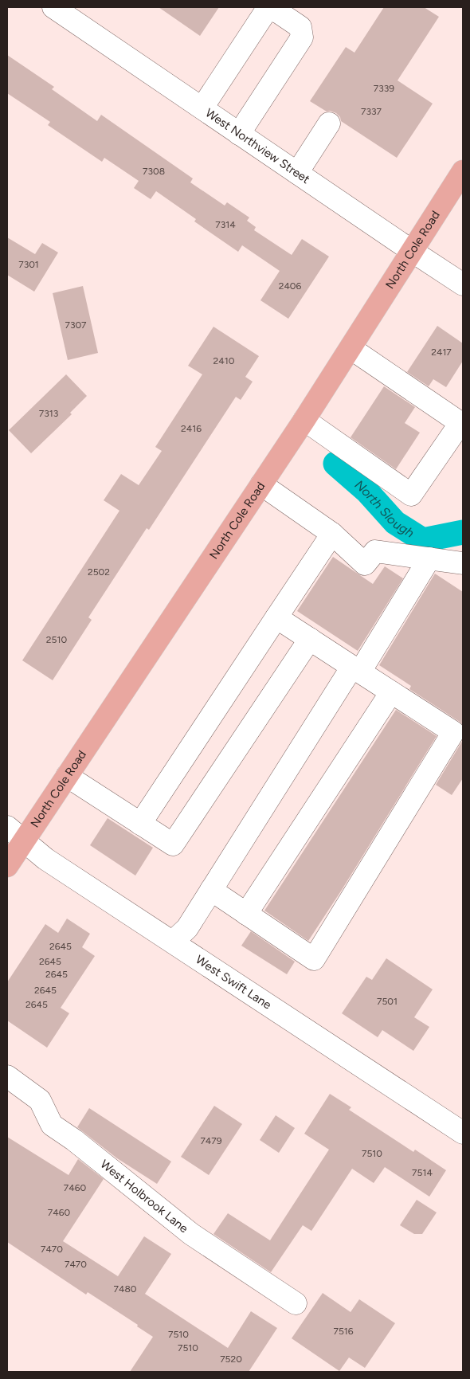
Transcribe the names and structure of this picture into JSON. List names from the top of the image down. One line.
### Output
{"streets":{"main road":["North Cole Road"],"street":["West Northview Street","West Swift Lane","West Holbrook Lane"]},"crossings":[["West Northview Street","North Cole Road"],["North Cole Road","West Swift Lane"]],"water":["North Slough"],"house_numbers":["7339","7337","7308","7314","7301","2406","7307","2417","2410","7313","2416","2502","2510","2645","2645","2645","2645","7501","2645","7479","7510","7514","7460","7460","7470","7470","7480","7516","7510","7510","7520"]}
